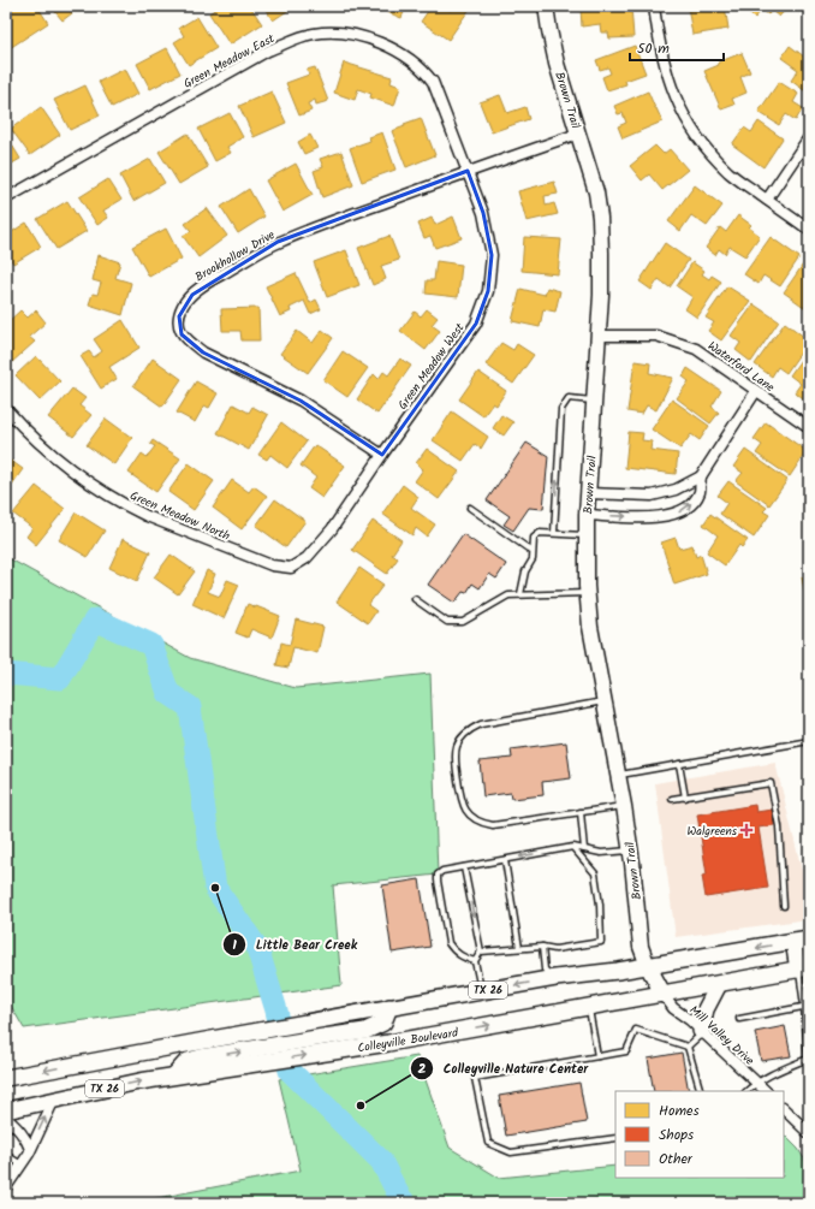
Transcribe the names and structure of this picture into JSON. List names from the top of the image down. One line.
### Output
{"streets":{"main road":["TX 26","Colleyville Boulevard"],"street":["Green Meadow East","Brown Trail","Brookhollow Drive","Green Meadow West","Waterford Lane","Green Meadow North","Mill Valley Drive"]},"crossings":[["Green Meadow East","Brookhollow Drive"],["Green Meadow East","Green Meadow West"],["Brown Trail","Brookhollow Drive"],["Brown Trail","Waterford Lane"],["Brown Trail","TX 26"],["Brookhollow Drive","Green Meadow West"],["Green Meadow West","Green Meadow North"],["Mill Valley Drive","Colleyville Boulevard"]],"places":{"health":["Walgreens"],"other":["Little Bear Creek","Colleyville Nature Center"]},"legend":["Homes","Shops","Other"],"scale_bar":"50 m"}
